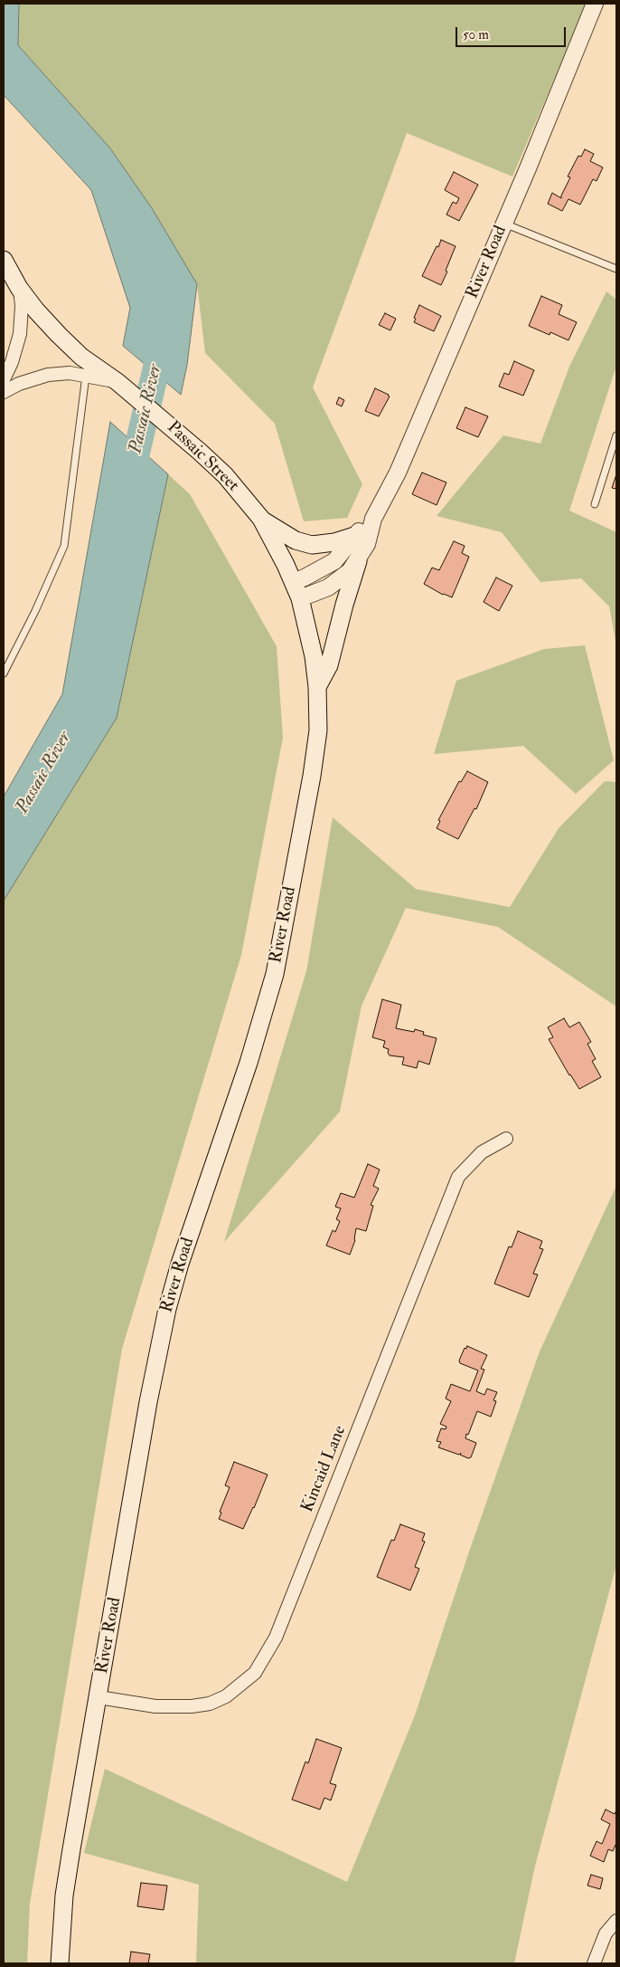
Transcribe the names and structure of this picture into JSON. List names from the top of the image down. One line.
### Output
{"streets":{"main road":["River Road","Passaic Street"],"street":["Kincaid Lane"]},"crossings":[["River Road","Passaic Street"],["River Road","Kincaid Lane"]],"water":["Passaic River"],"scale_bar":"50 m"}
